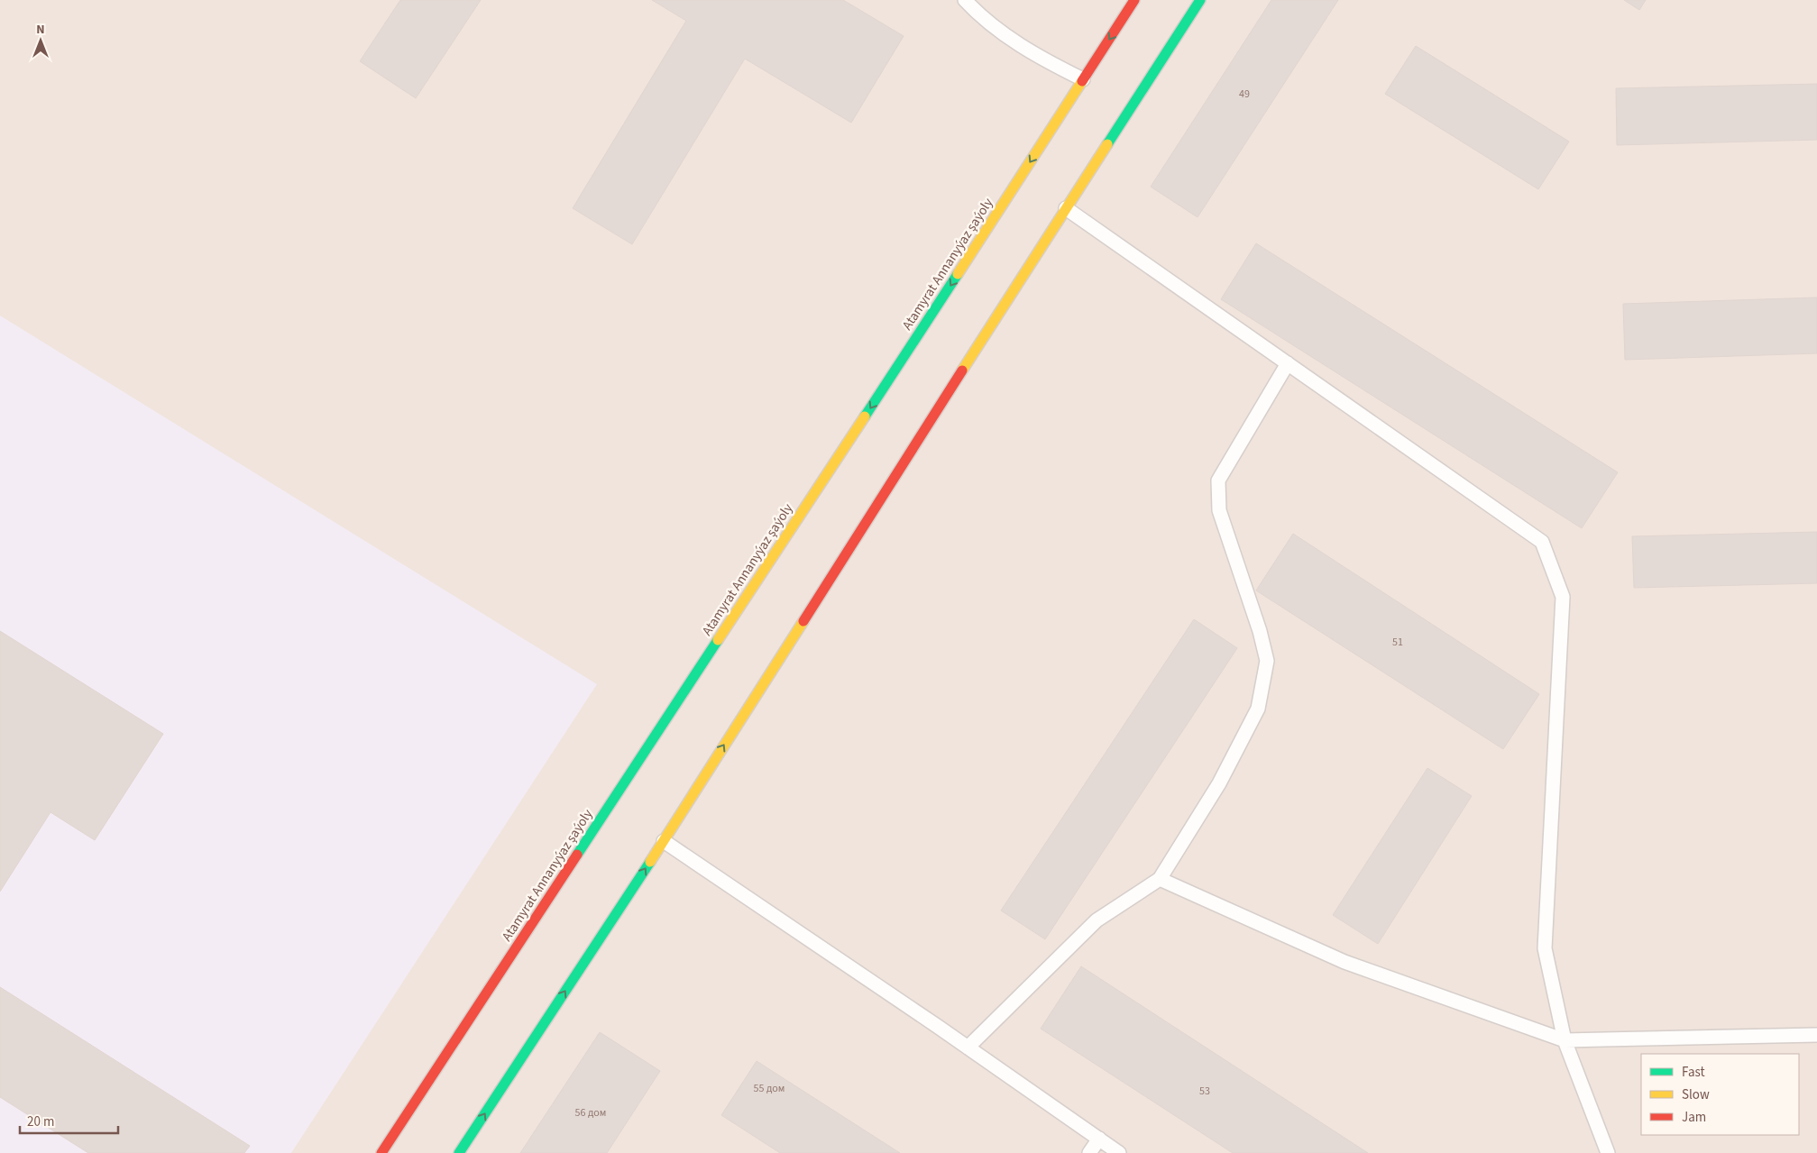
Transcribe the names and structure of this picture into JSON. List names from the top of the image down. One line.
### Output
{"streets":{"street":["Atamyrat Annanyýaz şaýoly"]},"house_numbers":["49","51","55 дом","53","56 дом"],"legend":["Fast","Slow","Jam"],"scale_bar":"20 m","north":"top"}
